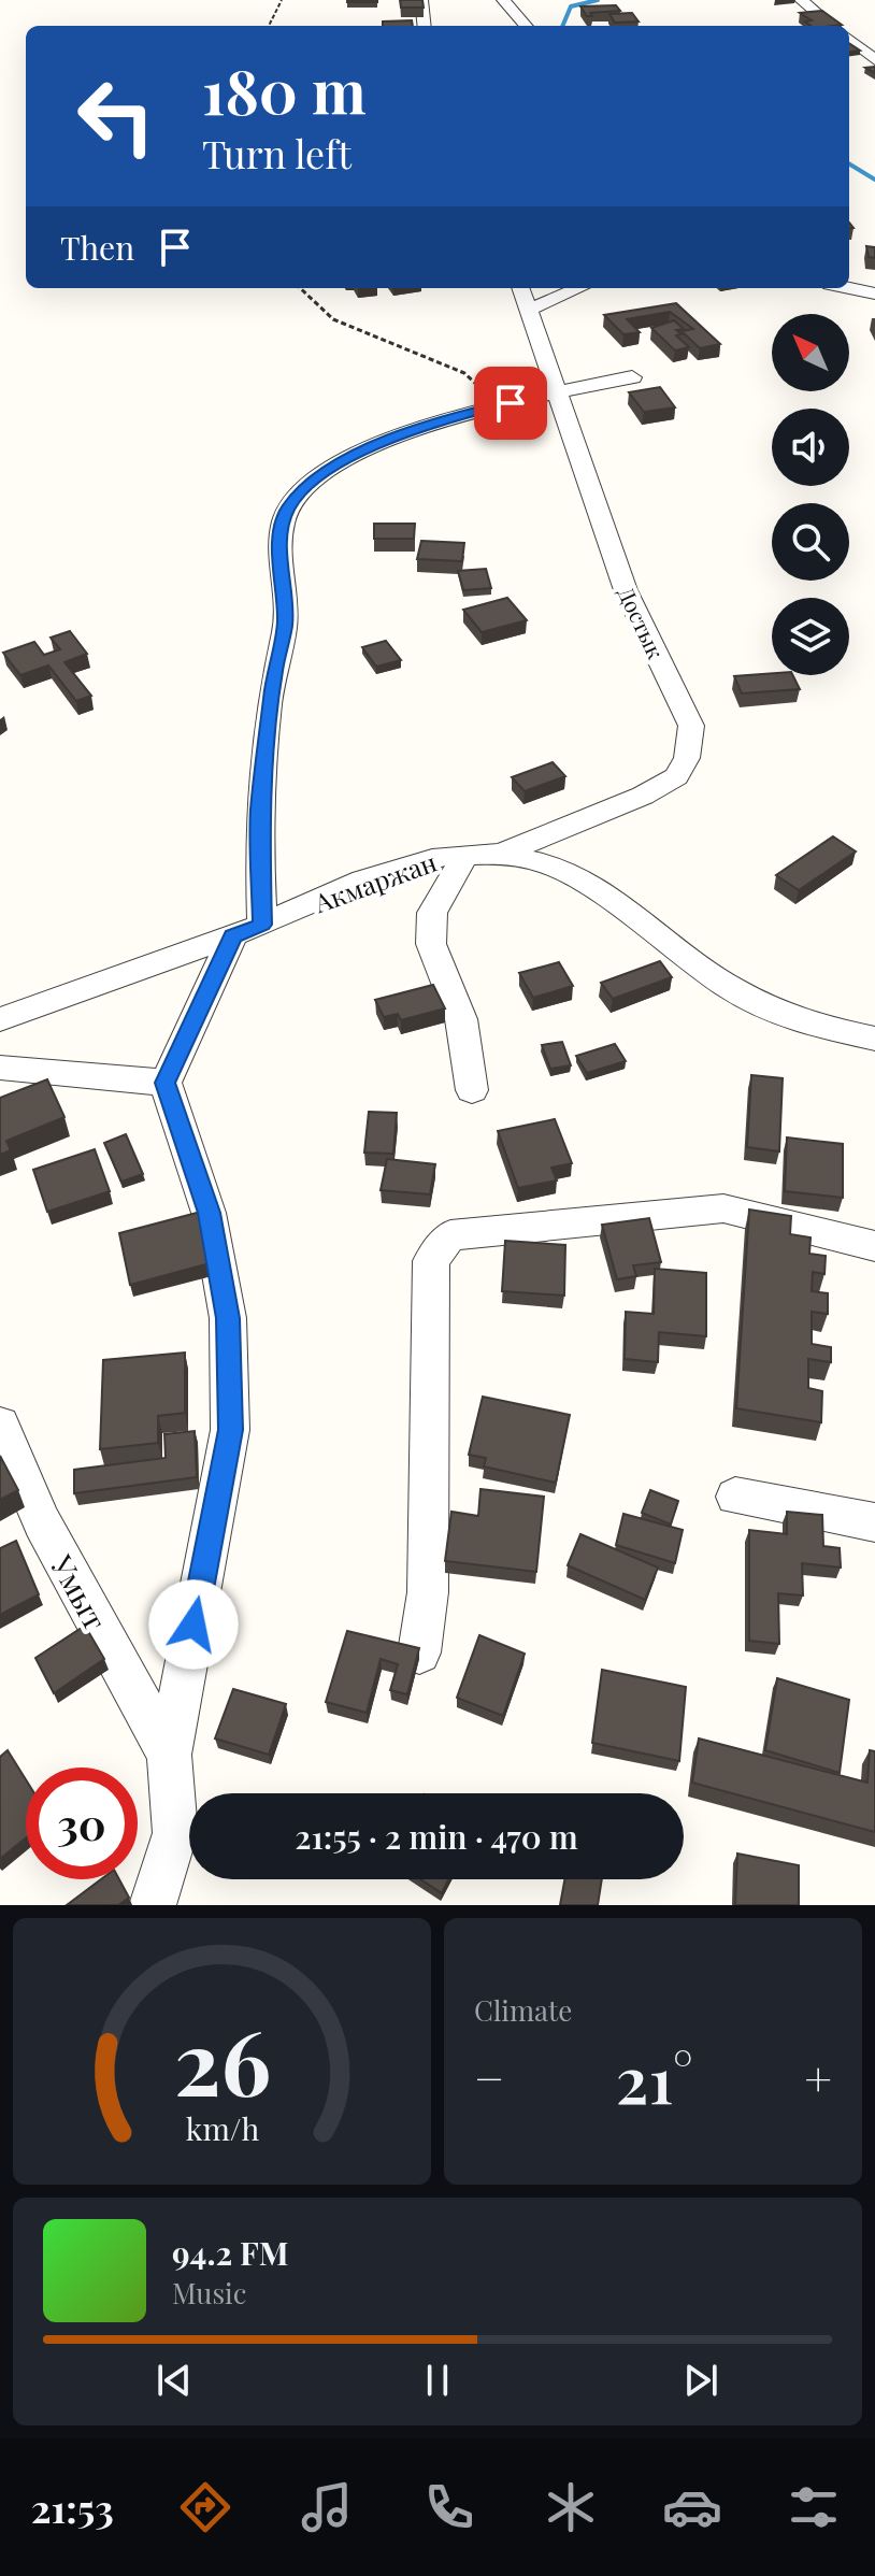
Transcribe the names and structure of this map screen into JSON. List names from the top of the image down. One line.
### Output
{"streets":{"street":["Достык","Акмаржан","Умыт"]},"crossings":[["Достык","Акмаржан"]],"north":"top left","page":{"turn":["180 m","Turn left"],"then":"Then","limit":"30","trip":"21:55 · 2 min · 470 m","tile":"Climate","heat":["−","21°","+"],"song":["94.2 FM","Music"],"tabs":"21:53","gauge":["26","km/h"]}}
